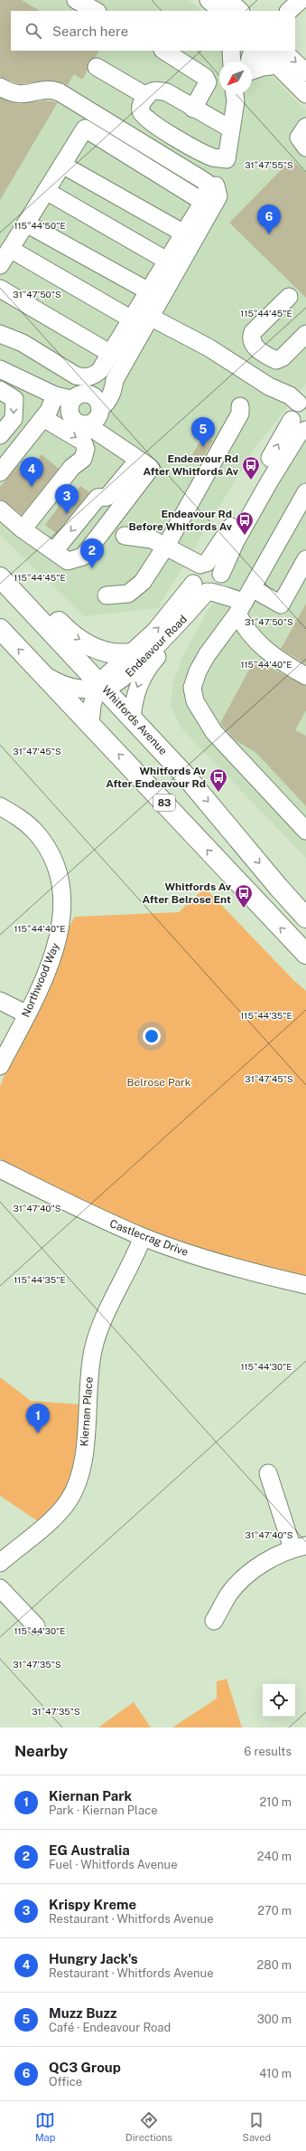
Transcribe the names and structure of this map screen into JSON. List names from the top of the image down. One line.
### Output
{"streets":{"main road":["Whitfords Avenue","83"],"street":["Endeavour Road","Northwood Way","Castlecrag Drive","Kiernan Place"]},"crossings":[["Endeavour Road","Whitfords Avenue"],["Endeavour Road","83"],["Castlecrag Drive","Kiernan Place"]],"parks":["Belrose Park"],"places":{"bus stop":["Endeavour Rd After Whitfords Av","Endeavour Rd Before Whitfords Av","Whitfords Av After Endeavour Rd","Whitfords Av After Belrose Ent"]},"north":"bottom left","page":{"search":"Search here","pins":["6","5","4","3","2","1"],"heading":["Nearby","6 results"],"list":[{"mark":"1","name":"Kiernan Park","note":"Park · Kiernan Place","value":"210 m"},{"mark":"2","name":"EG Australia","note":"Fuel · Whitfords Avenue","value":"240 m"},{"mark":"3","name":"Krispy Kreme","note":"Restaurant · Whitfords Avenue","value":"270 m"},{"mark":"4","name":"Hungry Jack's","note":"Restaurant · Whitfords Avenue","value":"280 m"},{"mark":"5","name":"Muzz Buzz","note":"Café · Endeavour Road","value":"300 m"},{"mark":"6","name":"QC3 Group","note":"Office","value":"410 m"}],"nav":["Map","Directions","Saved"]},"coordinates":["31°47'55\"S","115°44'50\"E","31°47'50\"S","115°44'45\"E","115°44'40\"E","31°47'45\"S","115°44'35\"E","31°47'40\"S","115°44'30\"E","31°47'35\"S"]}
